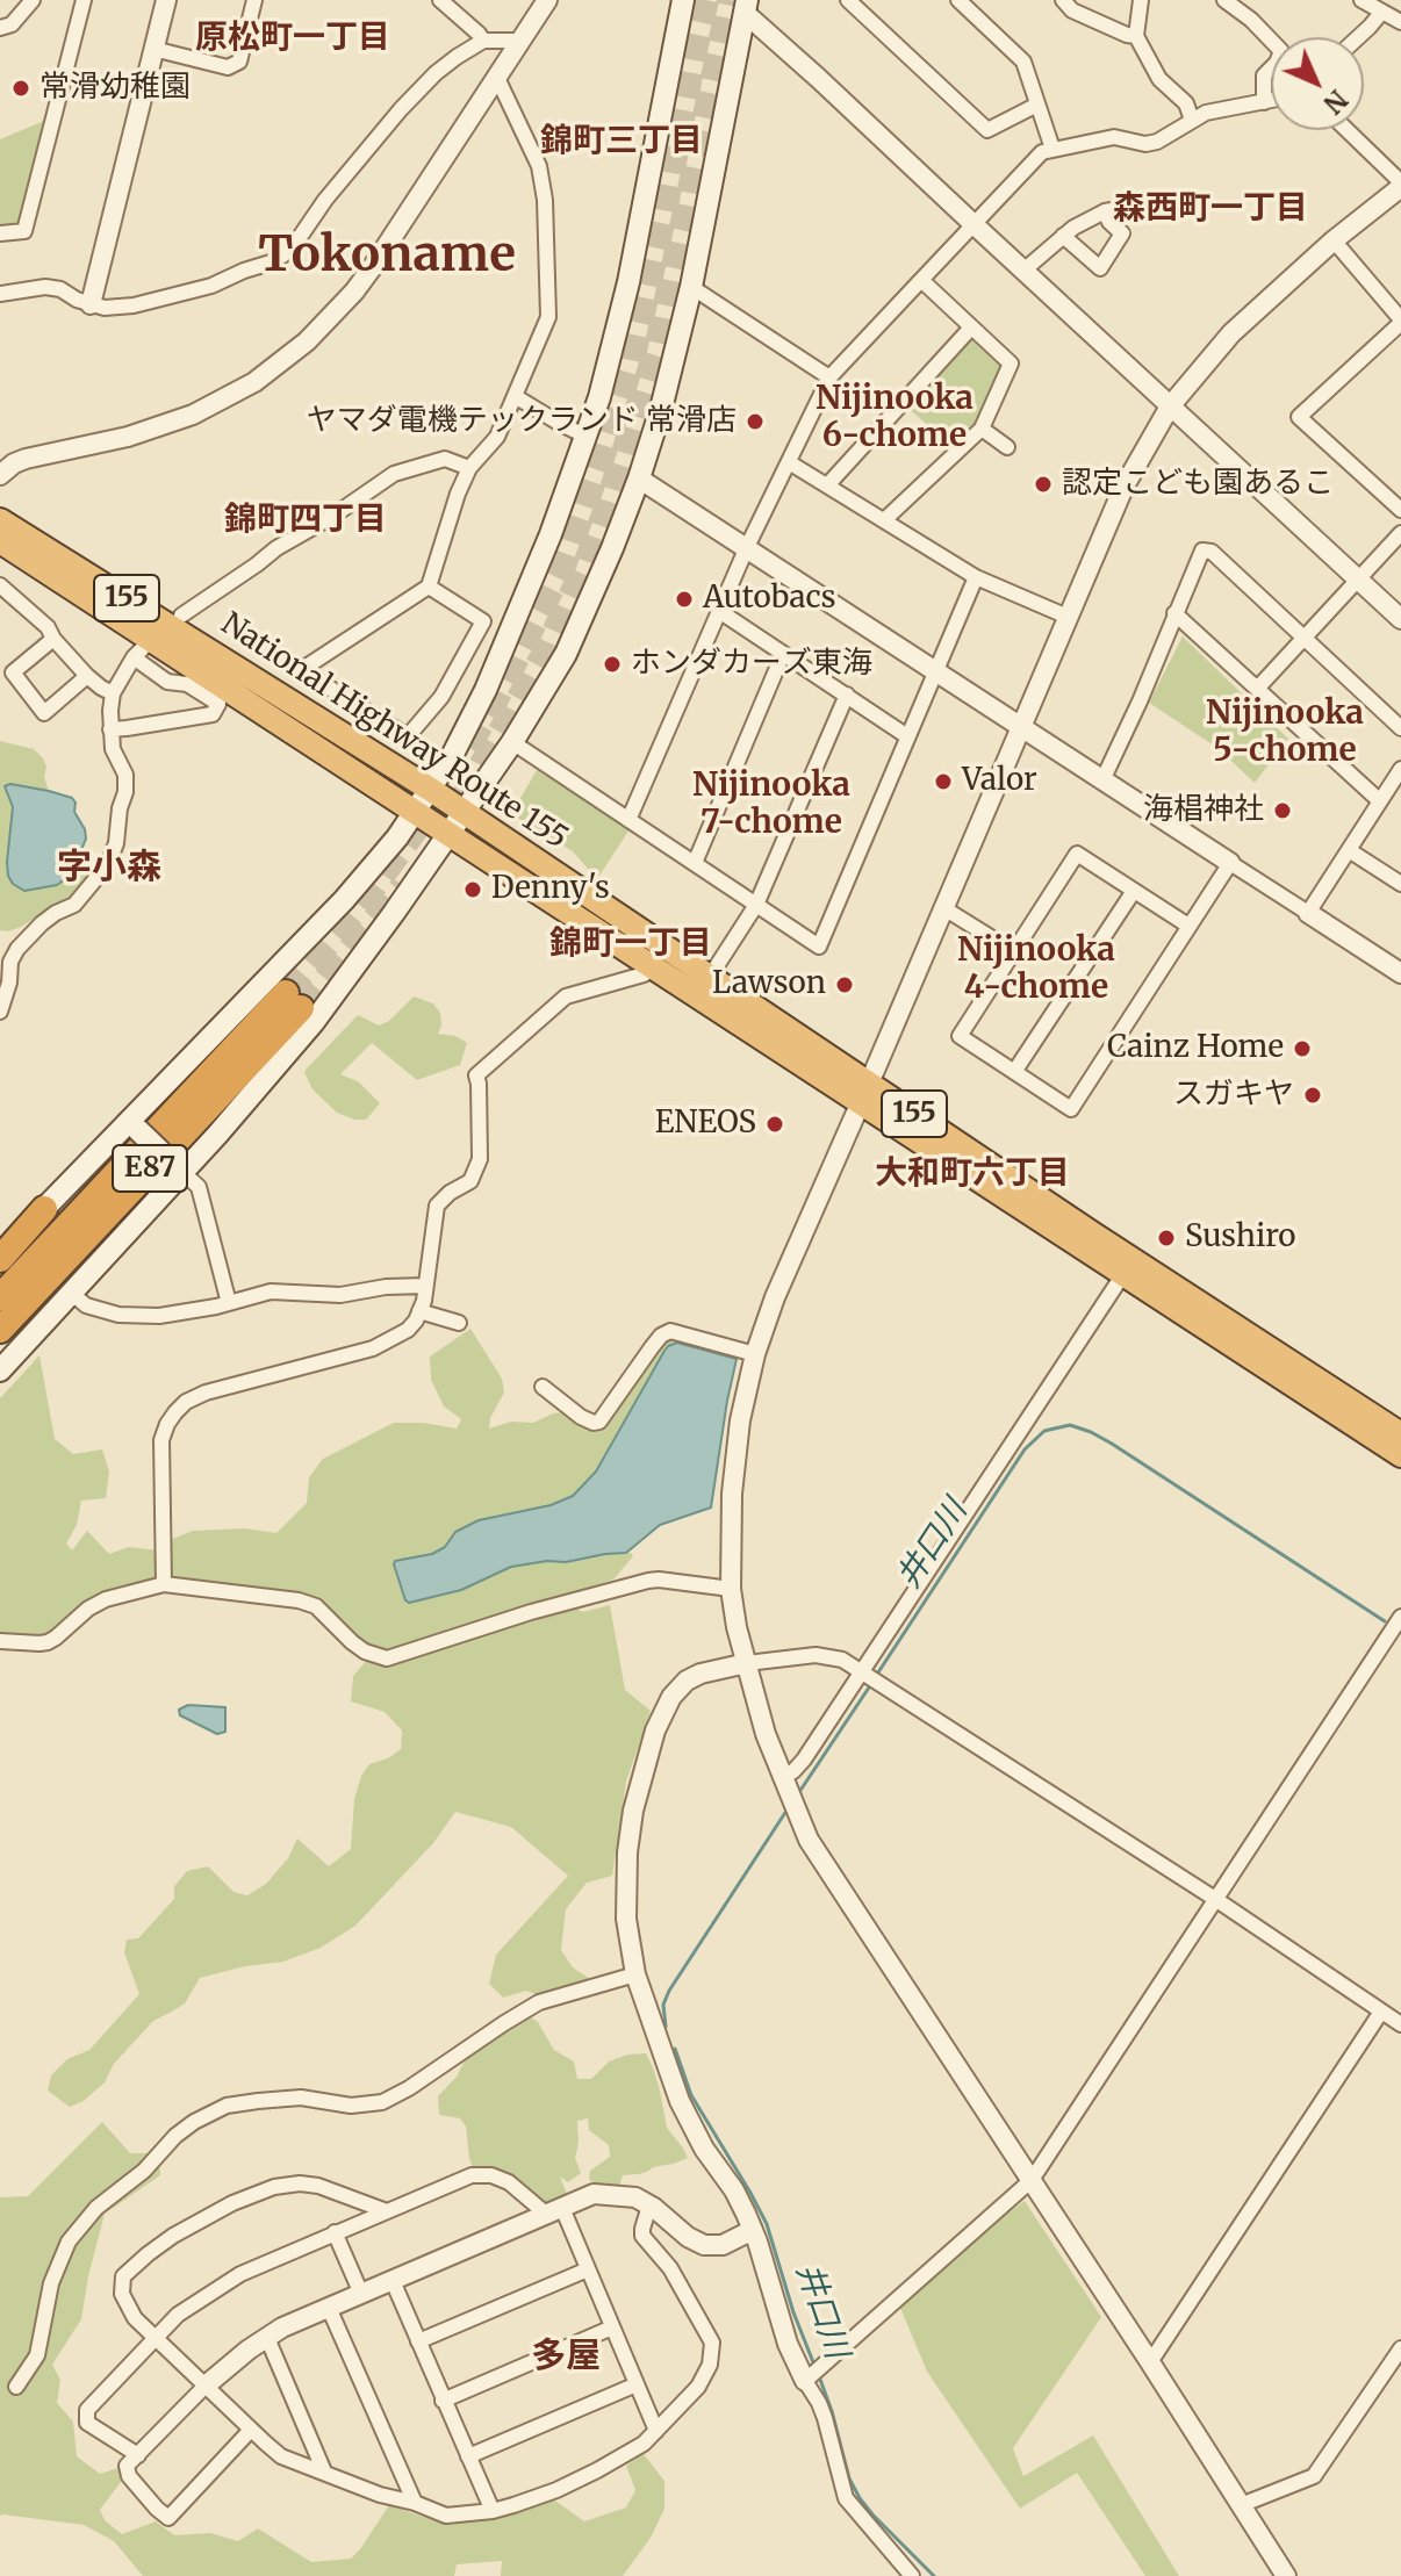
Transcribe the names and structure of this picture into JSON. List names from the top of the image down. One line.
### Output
{"streets":{"highway":["155","National Highway Route 155","E87"]},"districts":["原松町一丁目","錦町三丁目","森西町一丁目","Tokoname","Nijinooka 6-chome","錦町四丁目","Nijinooka 5-chome","Nijinooka 7-chome","字小森","錦町一丁目","Nijinooka 4-chome","大和町六丁目","多屋"],"water":["井口川"],"places":["常滑幼稚園","ヤマダ電機テックランド 常滑店","認定こども園あるこ","Autobacs","ホンダカーズ東海","Valor","海椙神社","Denny's","Lawson","Cainz Home","スガキヤ","ENEOS","Sushiro"],"north":"bottom right"}
